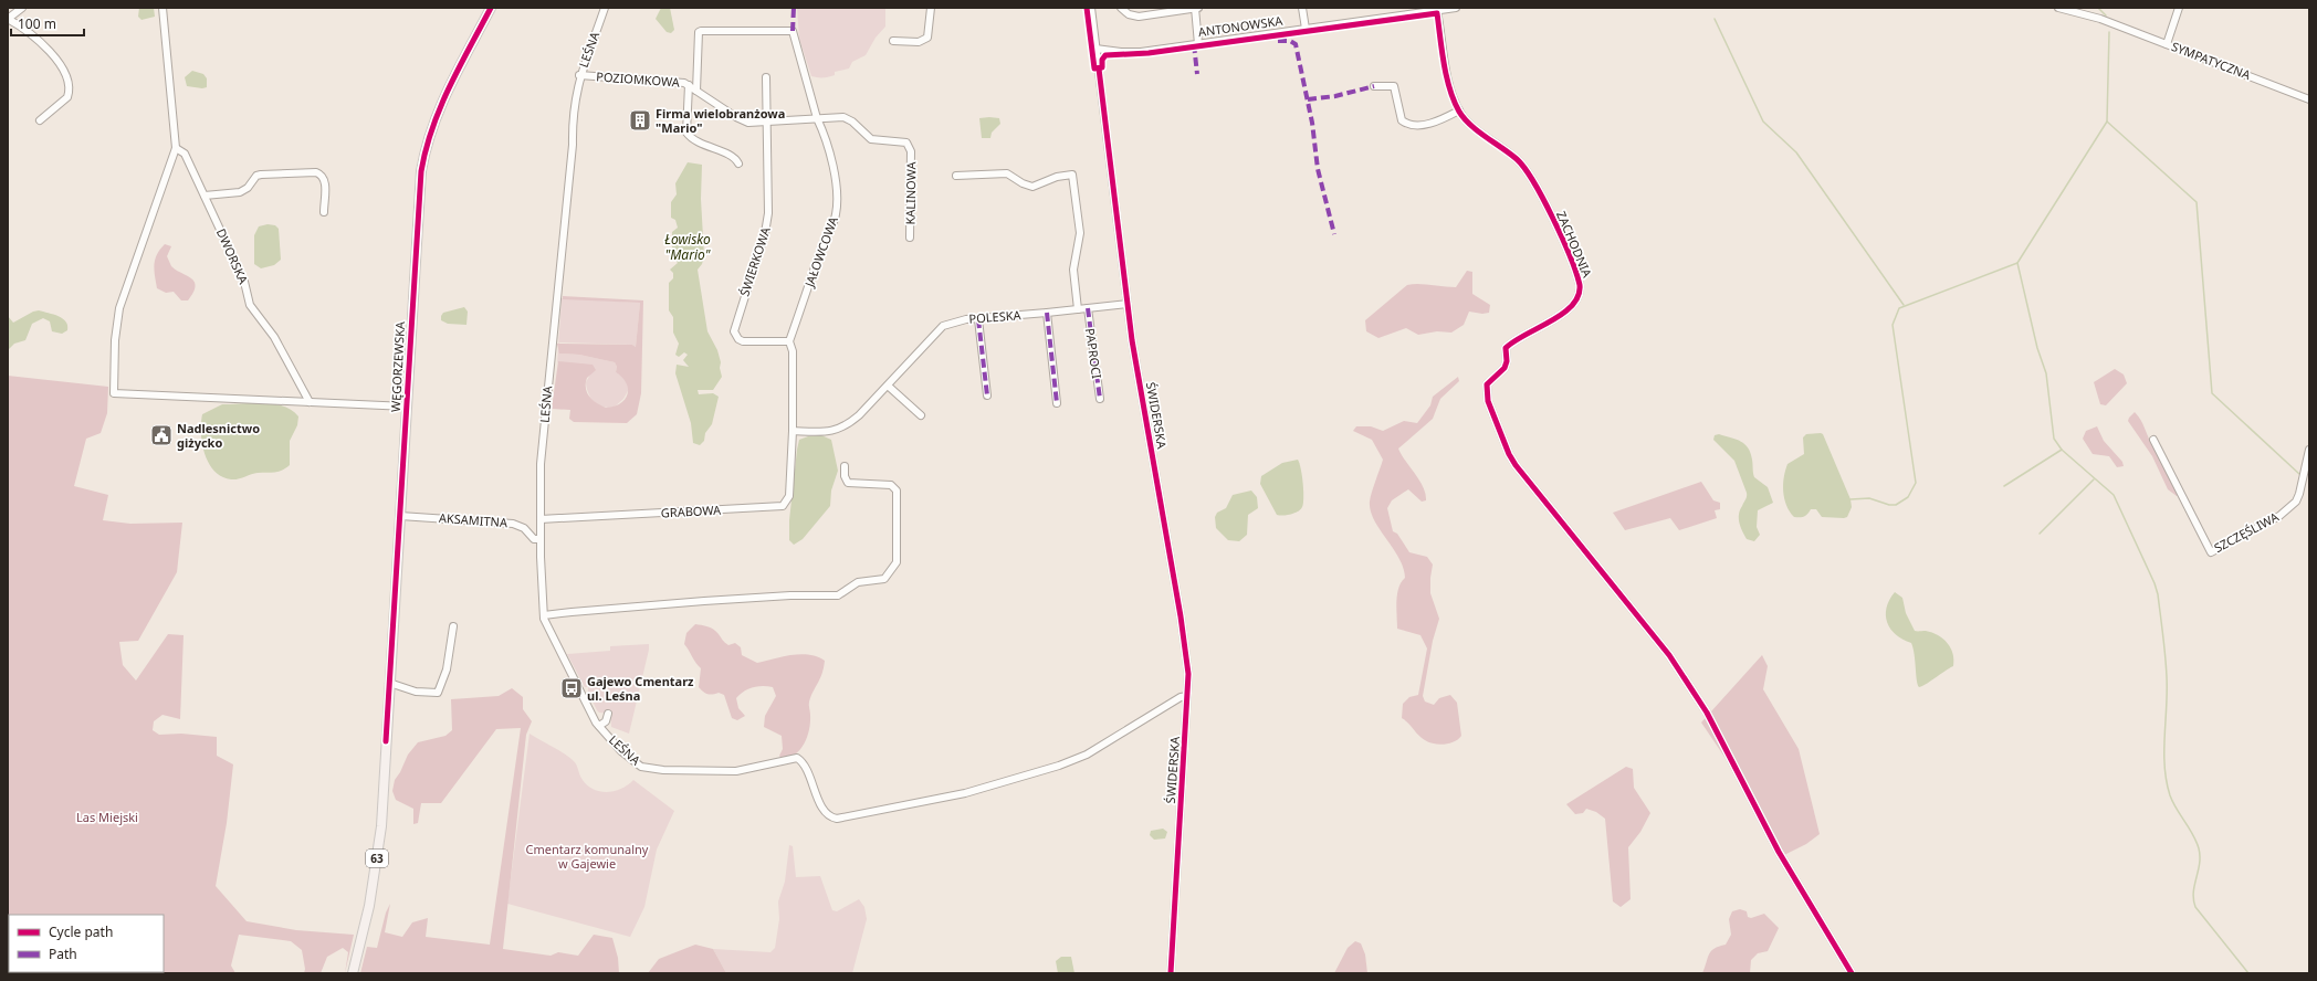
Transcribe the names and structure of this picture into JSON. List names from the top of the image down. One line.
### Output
{"streets":{"main road":["WĘGORZEWSKA","63"],"street":["ANTONOWSKA","LEŚNA","SYMPATYCZNA","POZIOMKOWA","KALINOWA","ZACHODNIA","JAŁOWCOWA","DWORSKA","ŚWIERKOWA","POLESKA","PAPROCI","ŚWIDERSKA","GRABOWA","AKSAMITNA","SZCZĘŚLIWA"]},"crossings":[["ANTONOWSKA","ZACHODNIA"],["ANTONOWSKA","ŚWIDERSKA"],["LEŚNA","POZIOMKOWA"],["LEŚNA","ŚWIDERSKA"],["LEŚNA","GRABOWA"],["LEŚNA","AKSAMITNA"],["POZIOMKOWA","KALINOWA"],["POZIOMKOWA","JAŁOWCOWA"],["POZIOMKOWA","ŚWIERKOWA"],["KALINOWA","JAŁOWCOWA"],["JAŁOWCOWA","ŚWIERKOWA"],["JAŁOWCOWA","POLESKA"],["JAŁOWCOWA","GRABOWA"],["POLESKA","PAPROCI"],["POLESKA","ŚWIDERSKA"],["WĘGORZEWSKA","AKSAMITNA"]],"water":["Łowisko \"Mario\""],"parks":["Las Miejski","Cmentarz komunalny w Gajewie"],"places":{"building":["Firma wielobranżowa \"Mario\""],"public building":["Nadlesnictwo giżycko"],"bus stop":["Gajewo Cmentarz ul. Leśna"]},"legend":["Cycle path","Path"],"scale_bar":"100 m"}
